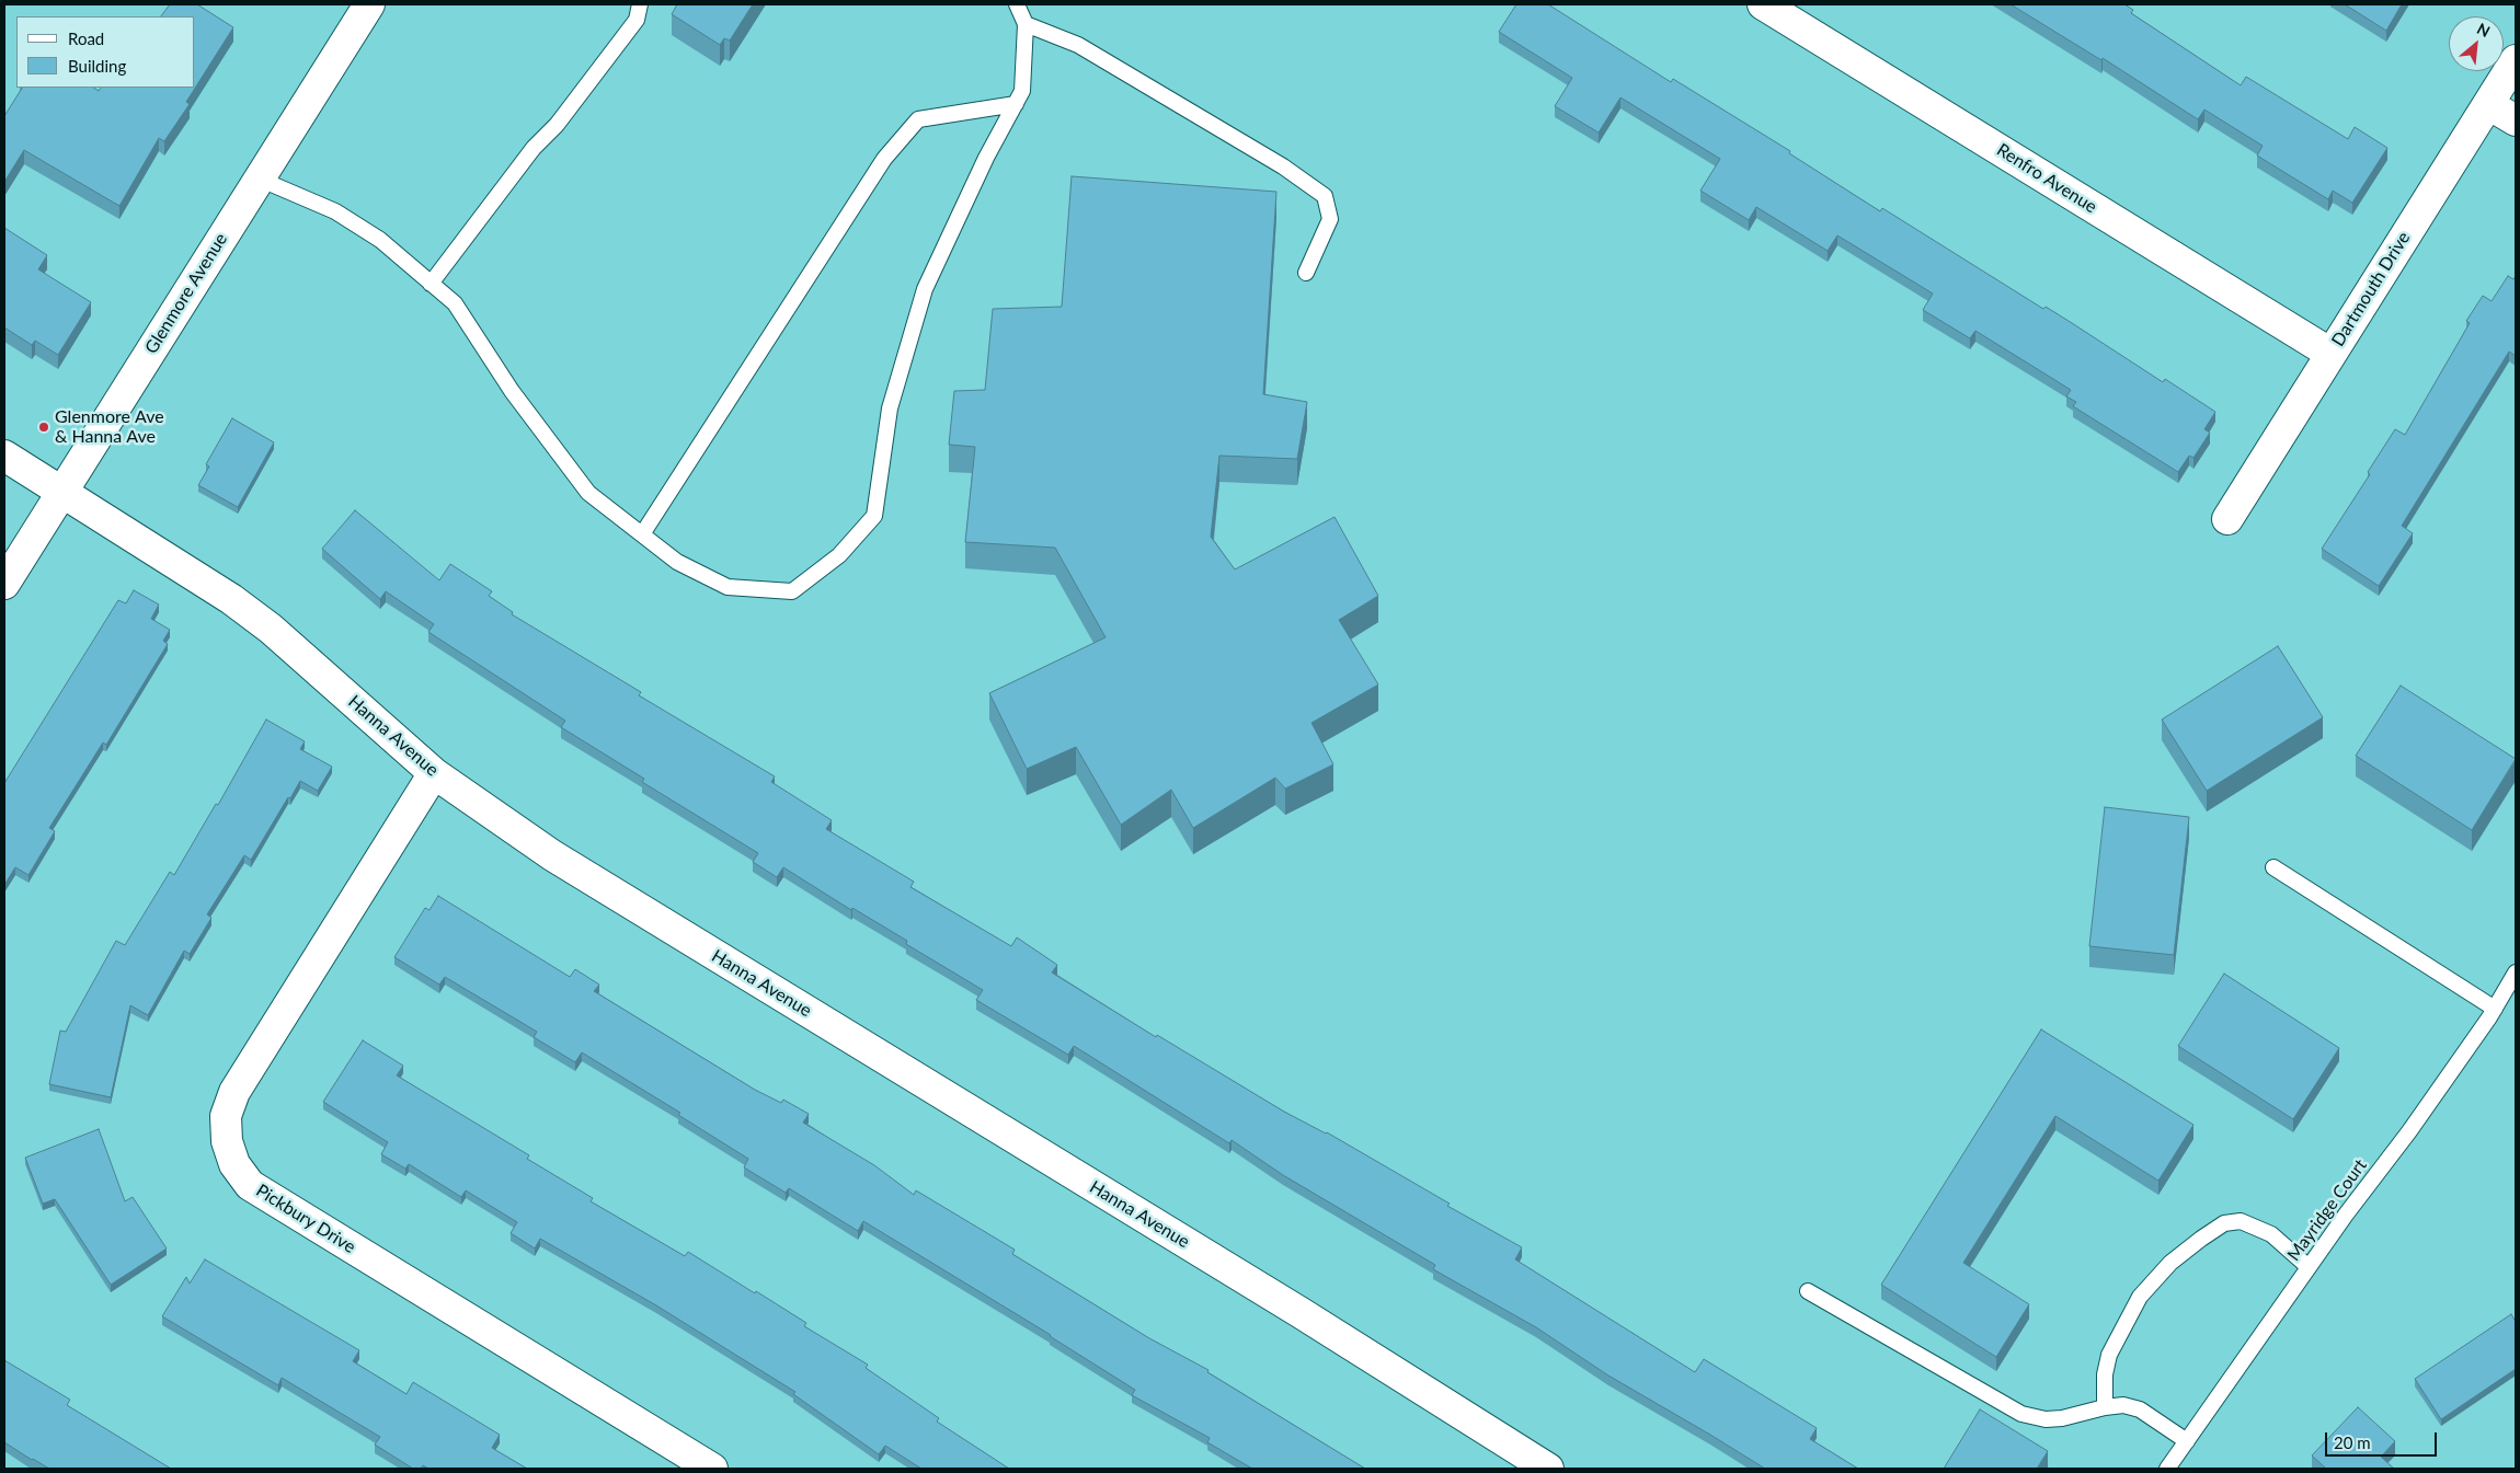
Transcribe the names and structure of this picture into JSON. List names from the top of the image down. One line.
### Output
{"streets":{"street":["Renfro Avenue","Dartmouth Drive","Glenmore Avenue","Hanna Avenue","Pickbury Drive"],"lane":["Mayridge Court"]},"crossings":[["Renfro Avenue","Dartmouth Drive"],["Glenmore Avenue","Hanna Avenue"],["Hanna Avenue","Pickbury Drive"]],"places":["Glenmore Ave & Hanna Ave"],"legend":["Road","Building"],"scale_bar":"20 m","north":"top right"}
